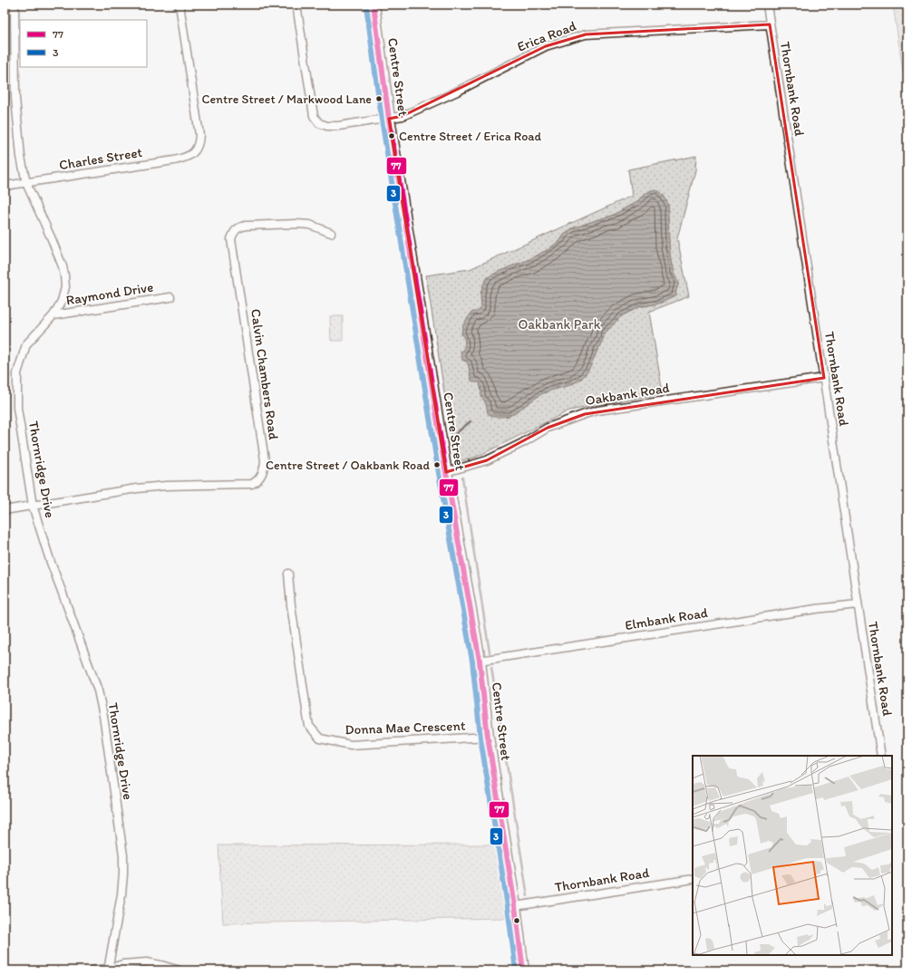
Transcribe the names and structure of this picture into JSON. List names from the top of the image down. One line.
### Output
{"streets":{"main road":["Centre Street"],"street":["Erica Road","Thornbank Road","Charles Street","Raymond Drive","Calvin Chambers Road","Oakbank Road","Thornridge Drive","Elmbank Road","Donna Mae Crescent"]},"crossings":[["Erica Road","Centre Street"],["Erica Road","Thornbank Road"],["Centre Street","Thornbank Road"],["Centre Street","Oakbank Road"],["Centre Street","Elmbank Road"],["Centre Street","Donna Mae Crescent"],["Thornbank Road","Oakbank Road"],["Thornbank Road","Elmbank Road"],["Charles Street","Thornridge Drive"],["Raymond Drive","Thornridge Drive"],["Calvin Chambers Road","Thornridge Drive"]],"parks":["Oakbank Park"],"places":["Centre Street / Markwood Lane","Centre Street / Erica Road","Centre Street / Oakbank Road"],"lines":["transit line 77","transit line 3"],"legend":["77","3"]}
